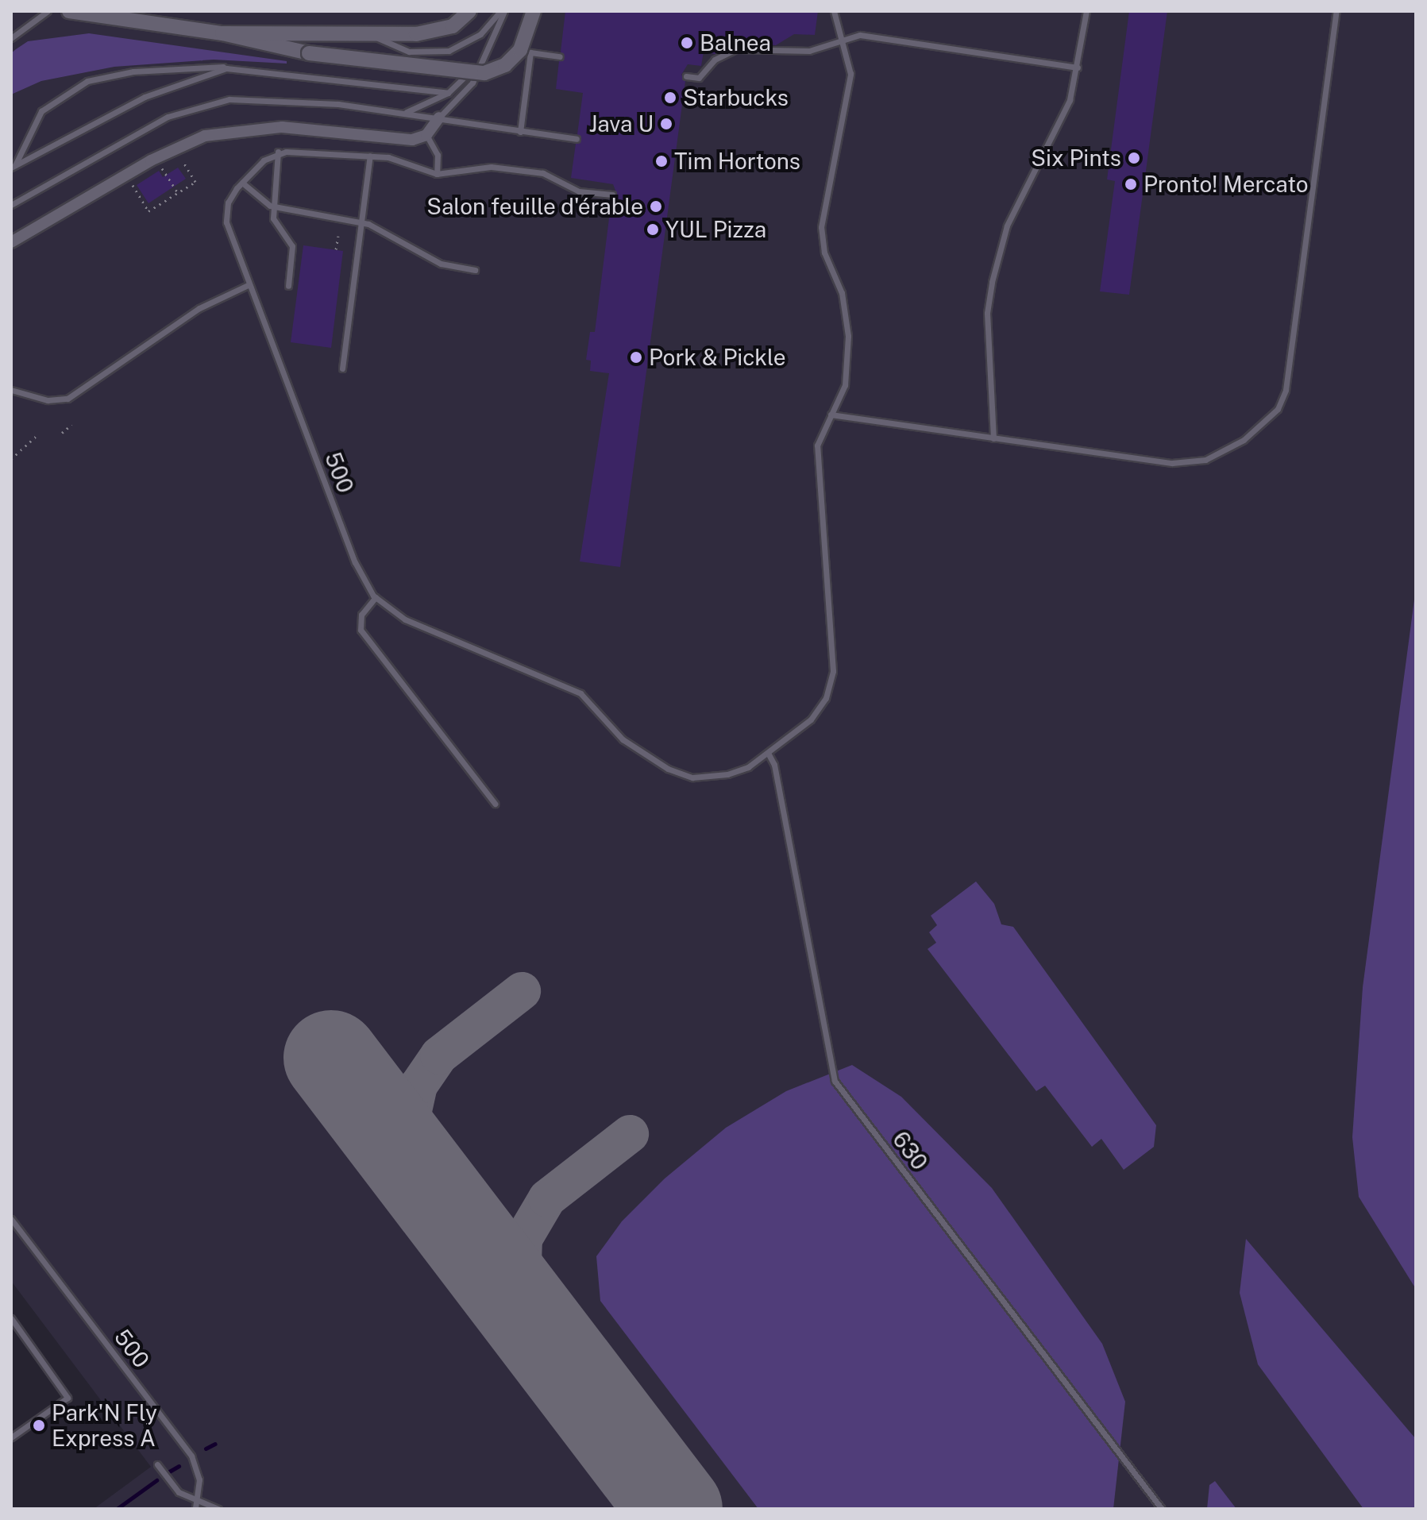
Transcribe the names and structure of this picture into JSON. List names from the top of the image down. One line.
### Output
{"streets":{"lane":["500","630"]},"crossings":[["500","630"]],"places":["Balnea","Starbucks","Java U","Six Pints","Tim Hortons","Pronto! Mercato","Salon feuille d'érable","YUL Pizza","Pork & Pickle","Park'N Fly Express A"]}
